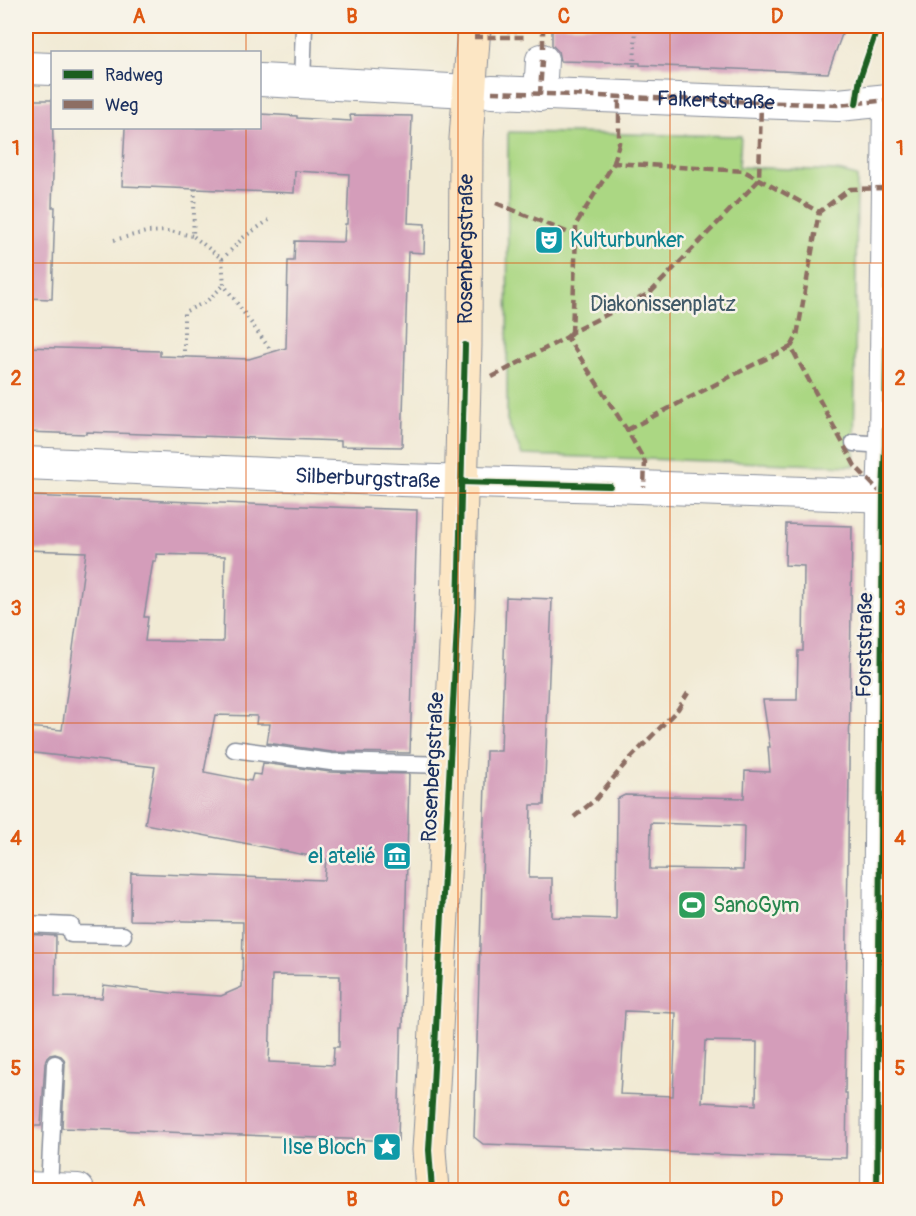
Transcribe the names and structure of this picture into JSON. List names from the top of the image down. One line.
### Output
{"streets":{"street":["Falkertstraße","Rosenbergstraße","Silberburgstraße","Forststraße"]},"crossings":[["Falkertstraße","Rosenbergstraße"],["Falkertstraße","Forststraße"],["Rosenbergstraße","Silberburgstraße"],["Silberburgstraße","Forststraße"]],"parks":["Diakonissenplatz"],"places":{"theatre":["Kulturbunker"],"museum":["el atelié"],"sports":["SanoGym"],"place":["Ilse Bloch"]},"legend":["Radweg","Weg"],"grid":{"columns":["A","B","C","D"],"rows":["1","2","3","4","5"]}}
